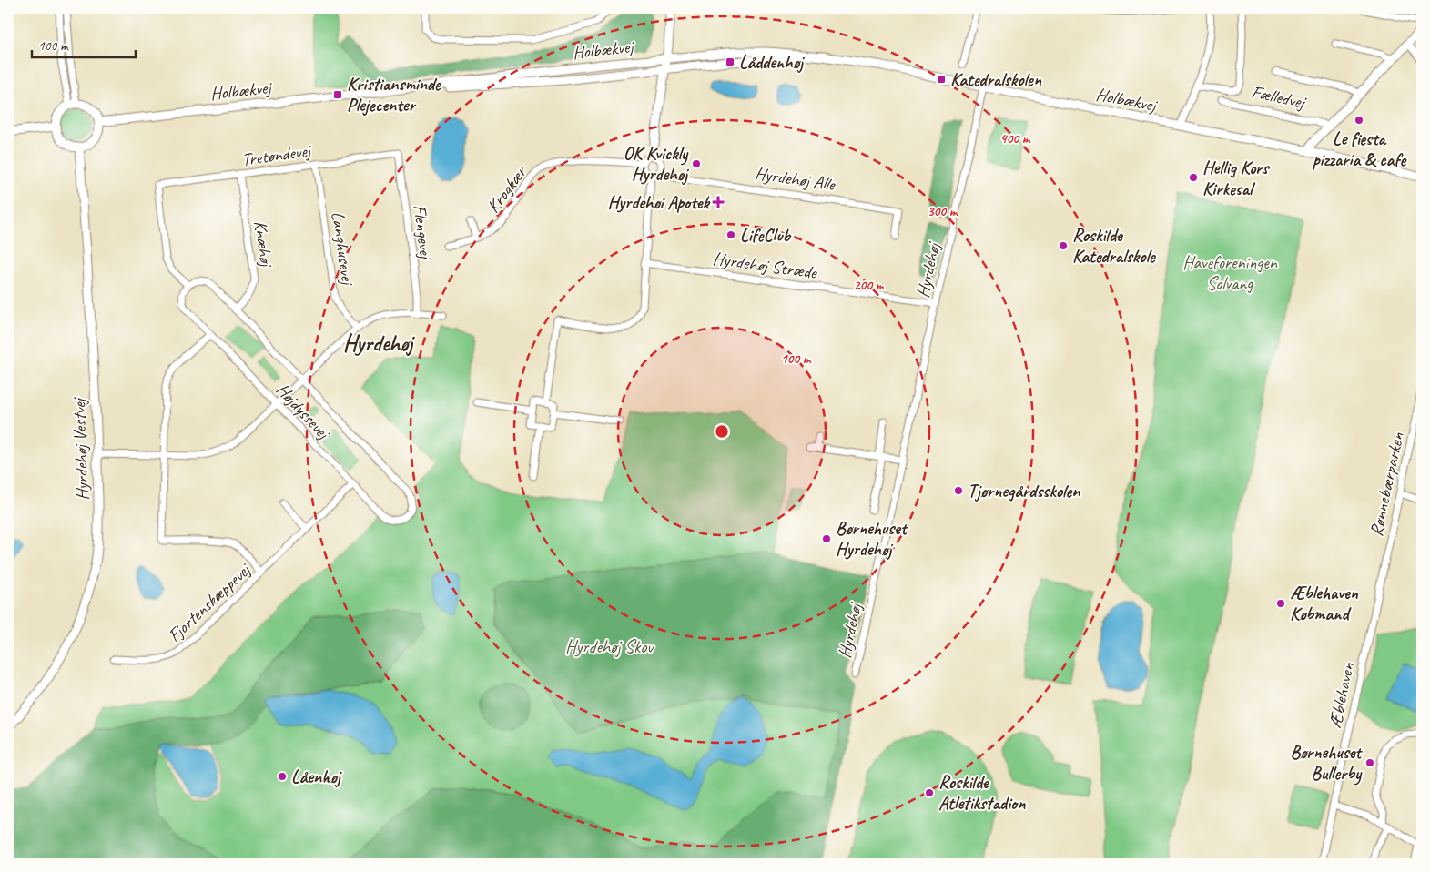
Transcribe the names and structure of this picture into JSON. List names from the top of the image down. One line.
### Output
{"streets":{"street":["Holbækvej","Fælledvej","Tretøndevej","Hyrdehøj Alle","Krogkær","Flengevej","Knæhøj","Langhusevej","Hyrdehøj Stræde","Hyrdehøj","Højdyssevej","Hyrdehøj Vestvej","Rønnebærparken","Fjortenskæppevej","Æblehaven"]},"crossings":[["Holbækvej","Hyrdehøj"],["Holbækvej","Hyrdehøj Vestvej"],["Tretøndevej","Flengevej"],["Tretøndevej","Knæhøj"],["Tretøndevej","Langhusevej"],["Tretøndevej","Højdyssevej"],["Hyrdehøj Alle","Krogkær"],["Knæhøj","Højdyssevej"],["Hyrdehøj Stræde","Hyrdehøj"],["Højdyssevej","Fjortenskæppevej"],["Rønnebærparken","Æblehaven"]],"districts":["Hyrdehøj"],"parks":["Haveforeningen Solvang","Hyrdehøj Skov"],"places":{"transit":["Låddenhøj","Katedralskolen","Kristiansminde Plejecenter"],"other":["Le fiesta pizzaria & cafe","OK Kvickly Hyrdehøj","Hellig Kors Kirkesal","LifeClub","Roskilde Katedralskole","Tjørnegårdsskolen","Børnehuset Hyrdehøj","Æblehaven Købmand","Børnehuset Bullerby","Låenhøj","Roskilde Atletikstadion"],"health":["Hyrdehøi Apotek"]},"scale_bar":"100 m","rings":["400 m","300 m","200 m","100 m"]}
